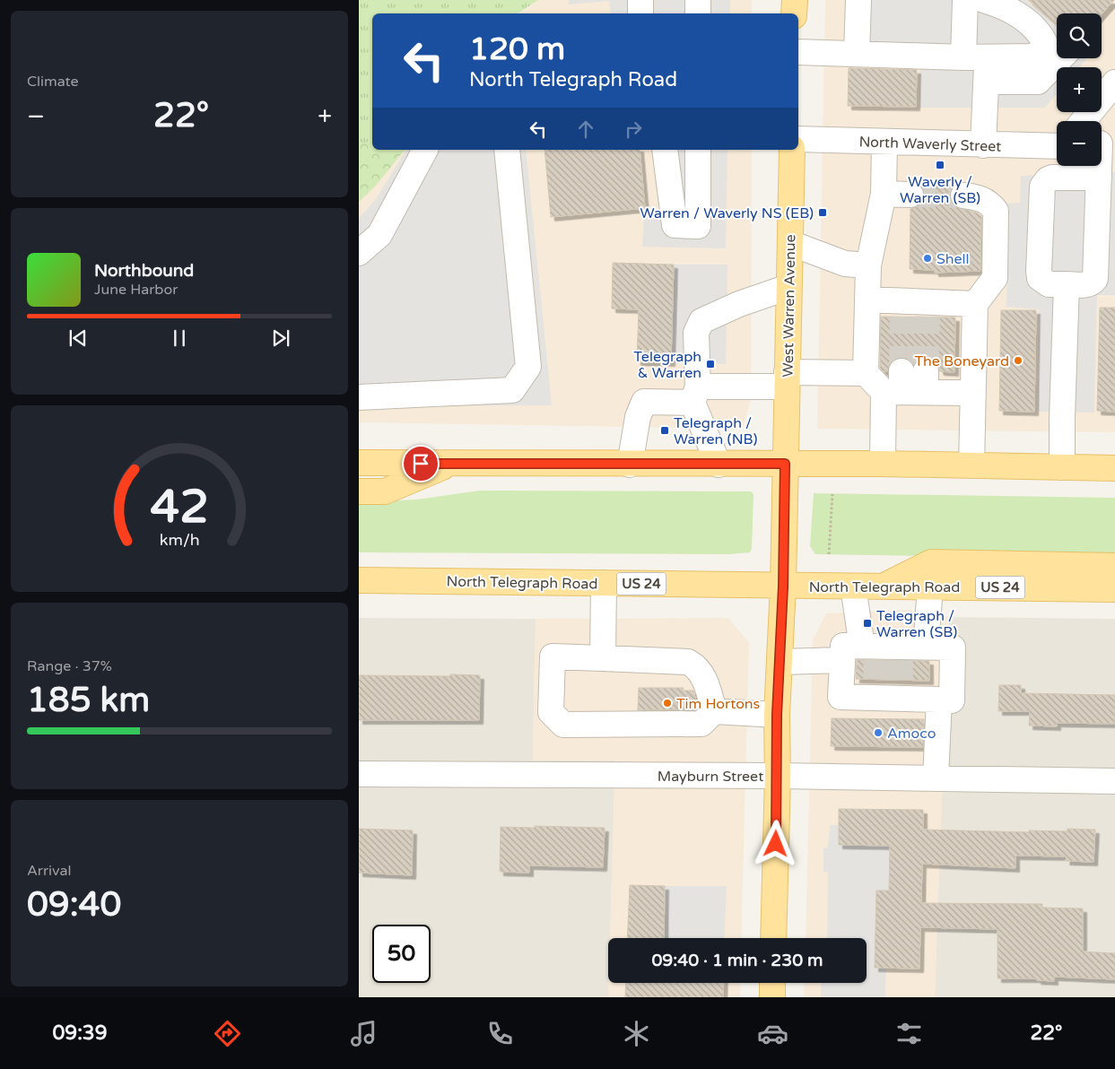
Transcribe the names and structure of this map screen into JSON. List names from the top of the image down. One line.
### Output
{"streets":{"main road":["West Warren Avenue","North Telegraph Road","US 24"],"street":["North Waverly Street","Mayburn Street"]},"crossings":[["West Warren Avenue","North Telegraph Road"],["West Warren Avenue","Mayburn Street"]],"places":{"transit":["Waverly / Warren (SB)","Warren / Waverly NS (EB)","Telegraph & Warren","Telegraph / Warren (NB)","Telegraph / Warren (SB)"],"other":["Shell","The Boneyard","Tim Hortons","Amoco"]},"page":{"tile":["Climate",["Range · 37%","185 km"],["Arrival","09:40"]],"map_buttons":["+","−"],"turn":["120 m","North Telegraph Road"],"heat":["−","22°","+"],"song":["Northbound","June Harbor"],"limit":"50","trip":"09:40 · 1 min · 230 m","tabs":["09:39","22°"],"gauge":["42","km/h"]}}
